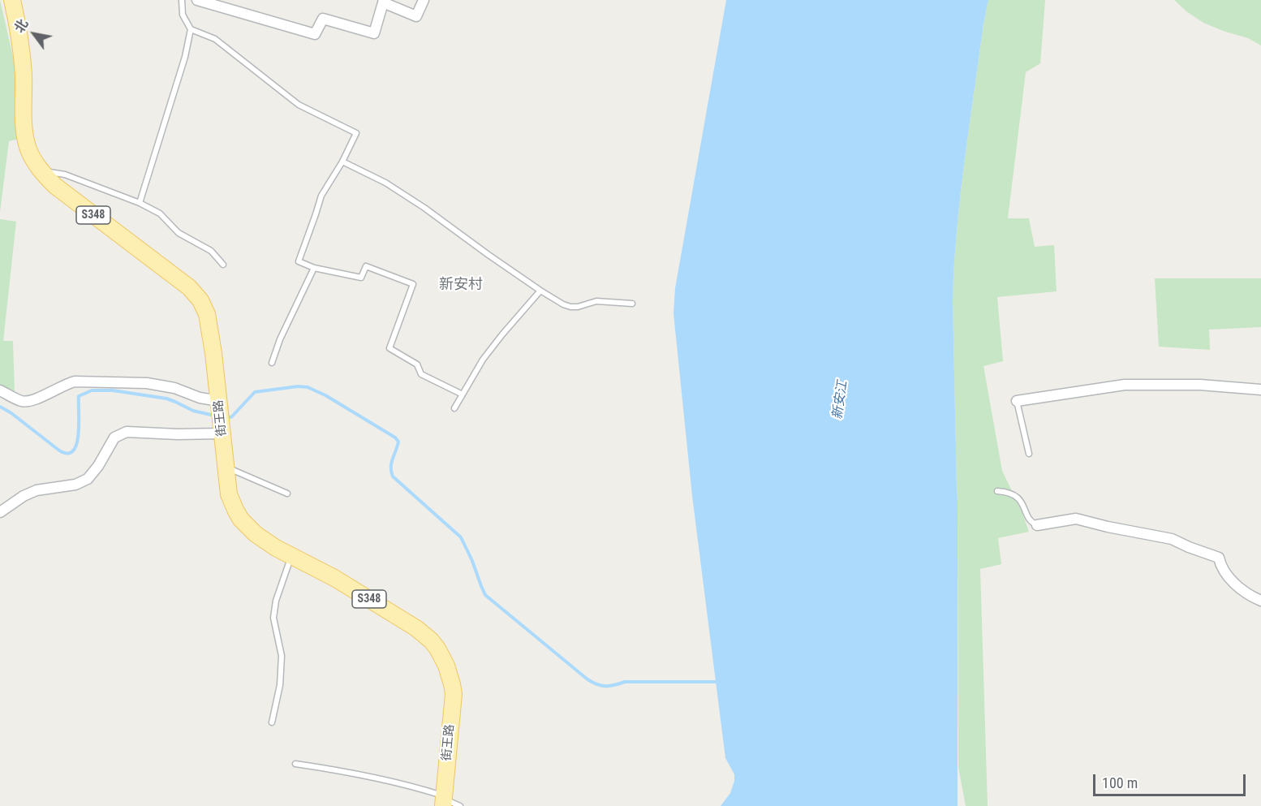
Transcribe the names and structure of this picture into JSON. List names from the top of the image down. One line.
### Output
{"streets":{"main road":["S348","街王路"]},"districts":["新安村"],"water":["新安江"],"scale_bar":"100 m","north":"top left"}
